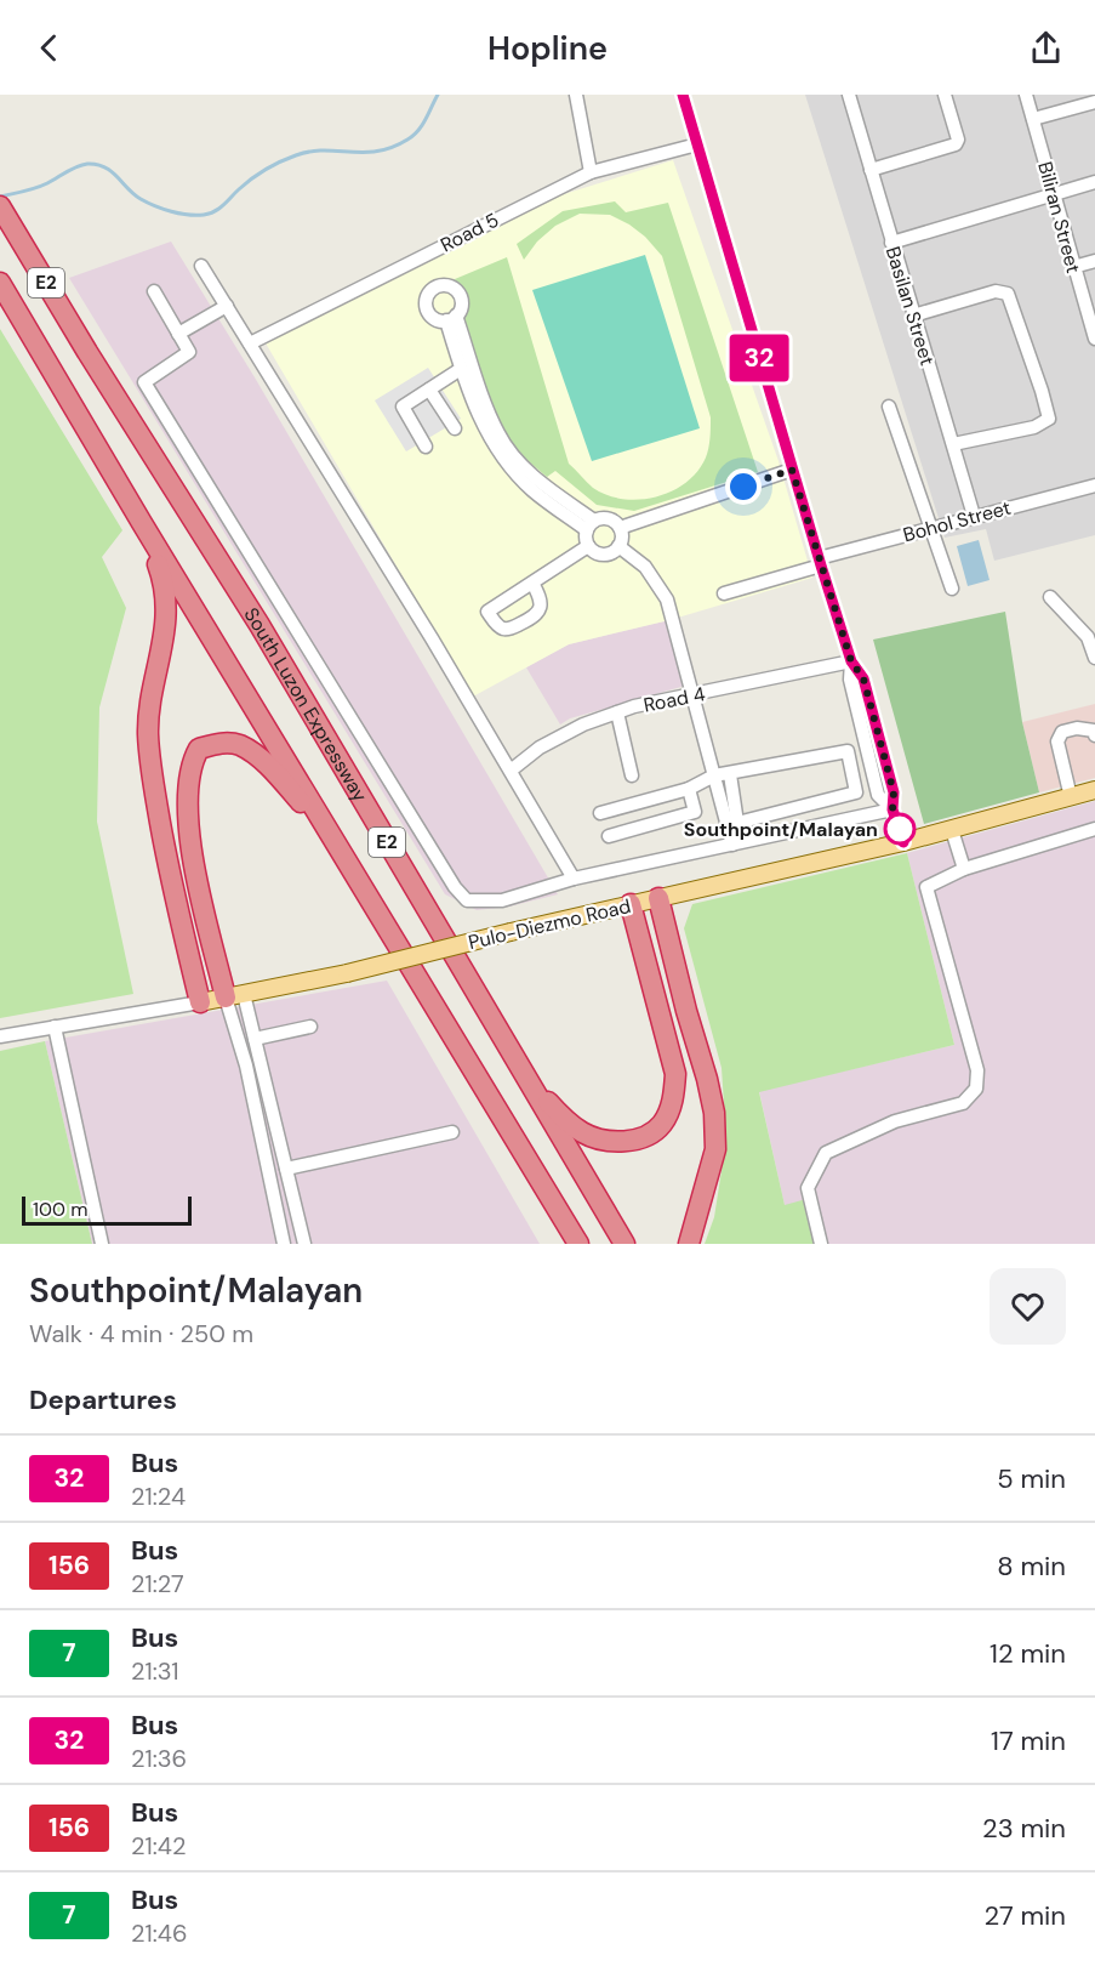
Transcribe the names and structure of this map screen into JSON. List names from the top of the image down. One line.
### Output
{"streets":{"highway":["E2","South Luzon Expressway"],"main road":["Pulo-Diezmo Road"],"street":["Biliran Street","Road 5","Basilan Street","Bohol Street","Road 4"]},"crossings":[["Basilan Street","Bohol Street"]],"places":["Southpoint/Malayan"],"lines":["bus line 32"],"scale_bar":"100 m","page":{"header":"Hopline","on_map":"32","scale":"100 m","heading":[["Southpoint/Malayan","Walk · 4 min · 250 m"],"Departures"],"list":[{"mark":"32","name":"Bus","note":"21:24","value":"5 min"},{"mark":"156","name":"Bus","note":"21:27","value":"8 min"},{"mark":"7","name":"Bus","note":"21:31","value":"12 min"},{"mark":"32","name":"Bus","note":"21:36","value":"17 min"},{"mark":"156","name":"Bus","note":"21:42","value":"23 min"},{"mark":"7","name":"Bus","note":"21:46","value":"27 min"}]}}
